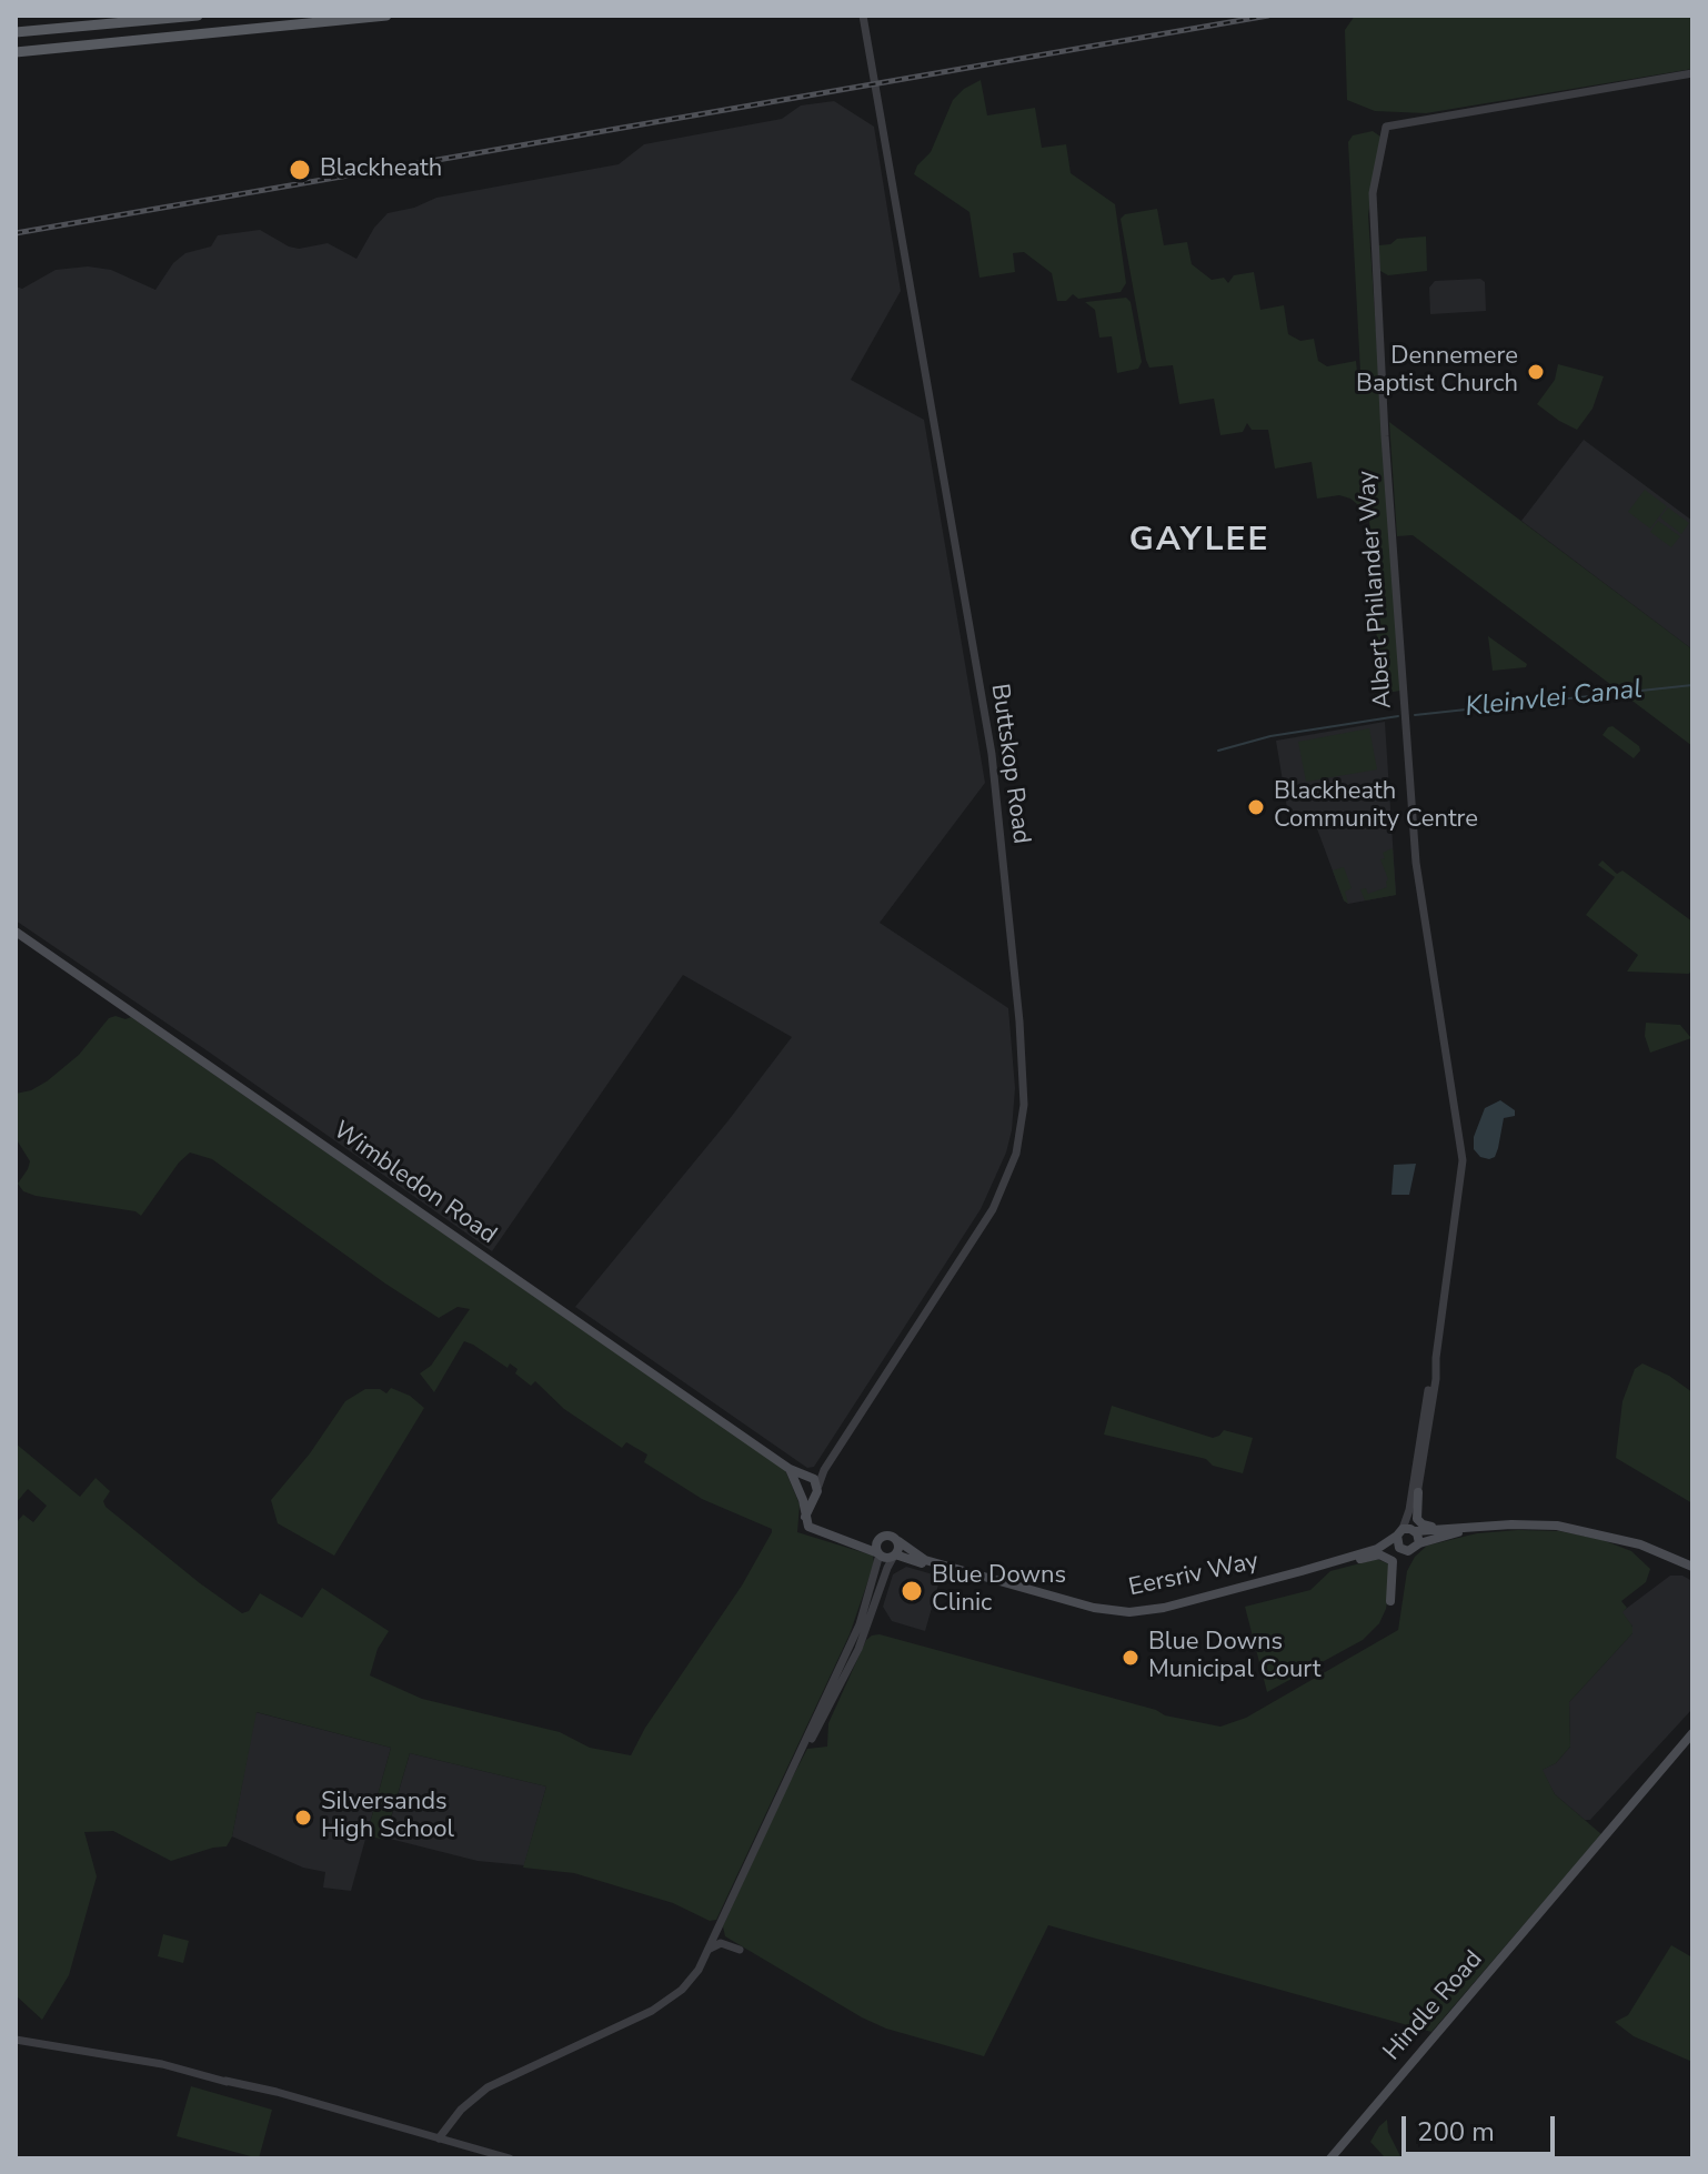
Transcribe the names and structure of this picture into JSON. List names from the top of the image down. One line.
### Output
{"streets":{"main road":["Wimbledon Road","Eersriv Way","Hindle Road"],"street":["Albert Philander Way","Buttskop Road"]},"crossings":[["Albert Philander Way","Eersriv Way"],["Buttskop Road","Wimbledon Road"]],"districts":["GAYLEE"],"water":["Kleinvlei Canal"],"places":["Blackheath","Dennemere Baptist Church","Blackheath Community Centre","Blue Downs Clinic","Blue Downs Municipal Court","Silversands High School"],"scale_bar":"200 m"}
